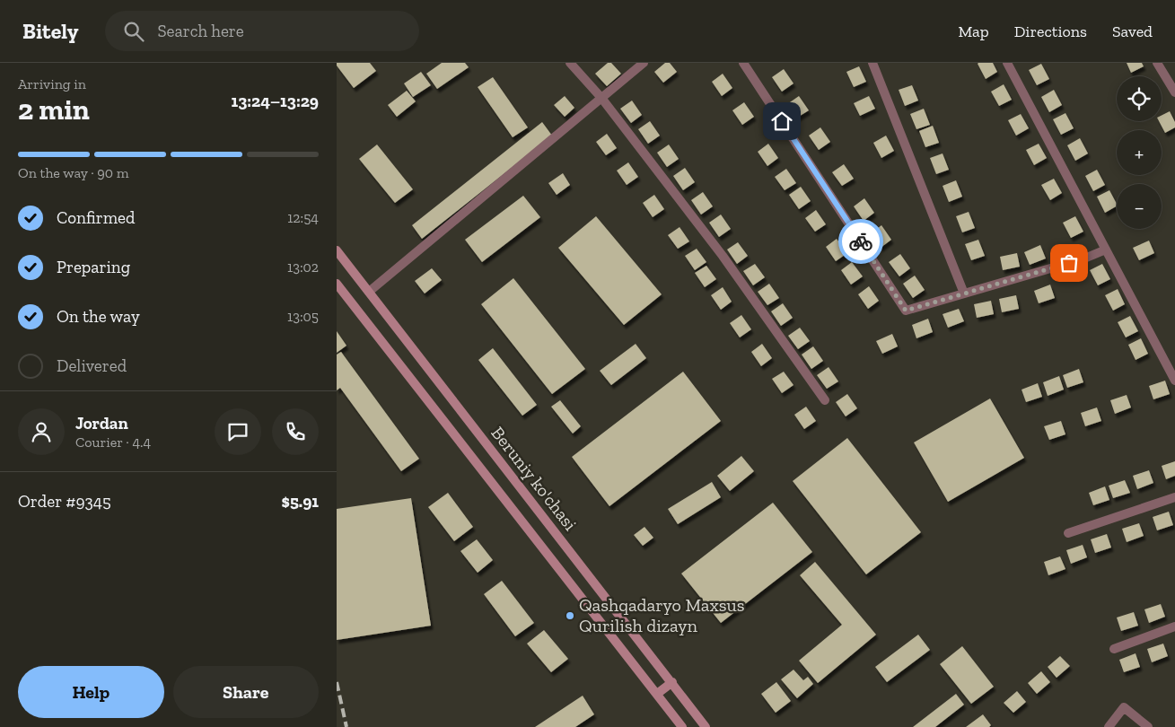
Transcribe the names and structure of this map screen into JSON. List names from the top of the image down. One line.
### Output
{"streets":{"main road":["Beruniy ko'chasi"]},"places":["Qashqadaryo Maxsus Qurilish dizayn"],"page":{"header":"Bitely","search":"Search here","nav":["Map","Directions","Saved"],"heading":["2 min","Arriving in","13:24–13:29"],"panel":["Jordan","Courier · 4.4","Order #9345","$5.91"],"map_buttons":["+","−"],"bar":"On the way · 90 m","list":[["Confirmed","12:54"],["Preparing","13:02"],["On the way","13:05"],"Delivered"],"buttons":["Help","Share"]}}
